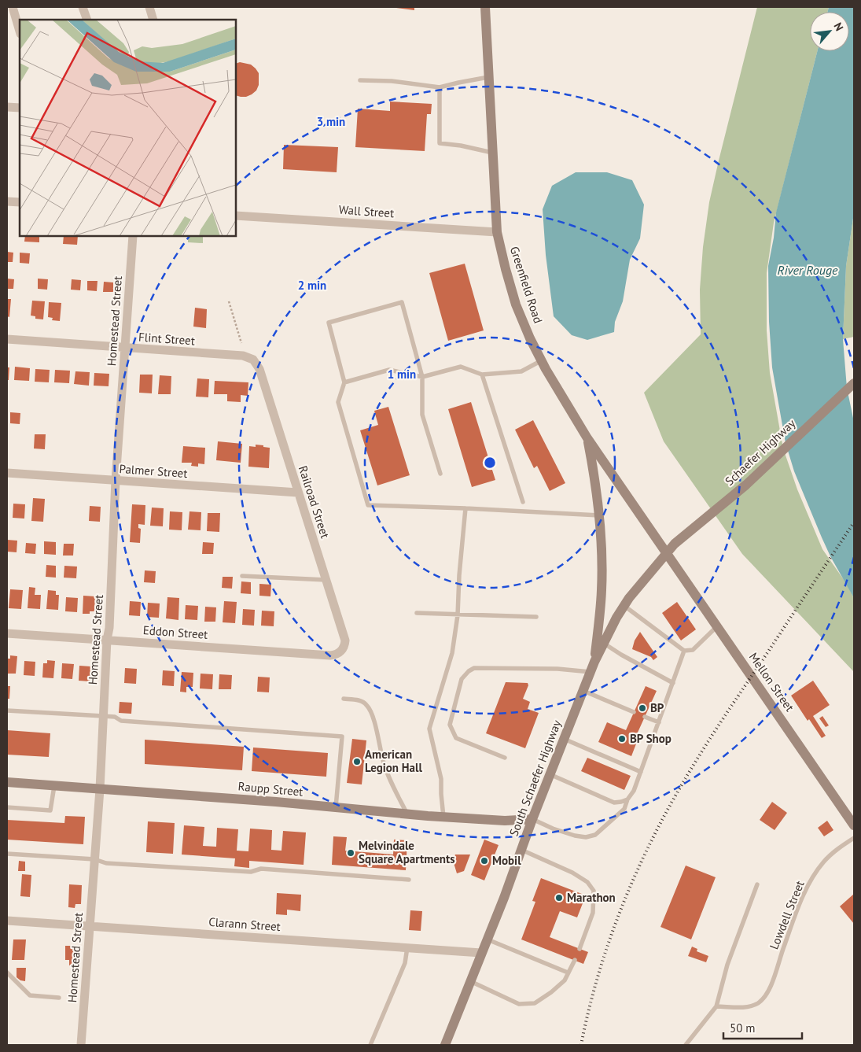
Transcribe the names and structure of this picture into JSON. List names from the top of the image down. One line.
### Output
{"streets":{"main road":["Greenfield Road","Schaefer Highway","Mellon Street","South Schaefer Highway","Raupp Street"],"street":["Wall Street","Homestead Street","Flint Street","Palmer Street","Railroad Street","Eddon Street","Clarann Street"],"lane":["Lowdell Street"]},"crossings":[["Wall Street","Greenfield Road"],["Greenfield Road","Mellon Street"],["Greenfield Road","South Schaefer Highway"],["Homestead Street","Flint Street"],["Homestead Street","Palmer Street"],["Homestead Street","Eddon Street"],["Homestead Street","Raupp Street"],["Homestead Street","Clarann Street"],["Flint Street","Railroad Street"],["Schaefer Highway","South Schaefer Highway"],["Palmer Street","Railroad Street"],["Railroad Street","Eddon Street"],["Mellon Street","South Schaefer Highway"],["South Schaefer Highway","Raupp Street"],["South Schaefer Highway","Clarann Street"]],"water":["River Rouge"],"places":["BP","BP Shop","American Legion Hall","Melvindale Square Apartments","Mobil","Marathon"],"scale_bar":"50 m","north":"top right","rings":["3 min","2 min","1 min"]}
